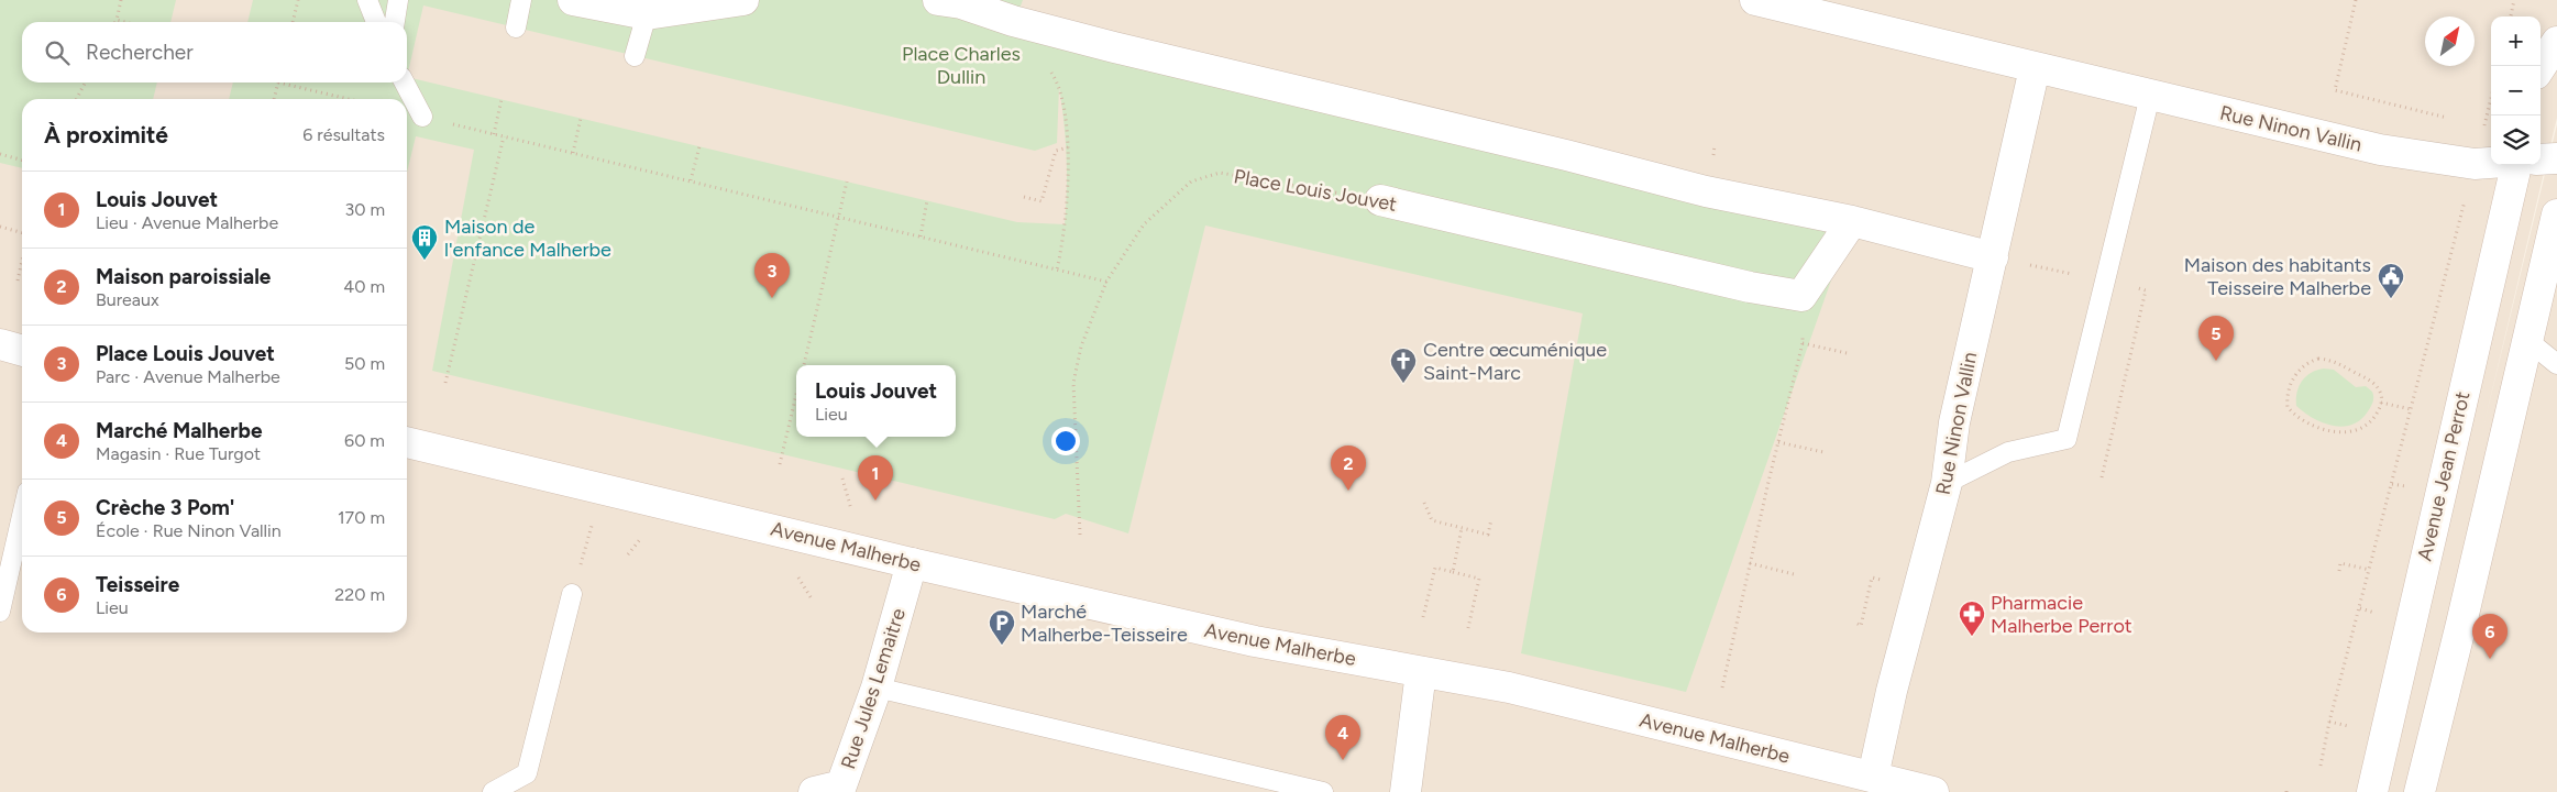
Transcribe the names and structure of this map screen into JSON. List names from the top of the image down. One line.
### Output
{"streets":{"street":["Rue Ninon Vallin","Place Louis Jouvet","Avenue Jean Perrot","Avenue Malherbe","Rue Jules Lemaitre"]},"crossings":[["Rue Ninon Vallin","Avenue Malherbe"],["Avenue Malherbe","Rue Jules Lemaitre"]],"parks":["Place Charles Dullin"],"places":{"building":["Maison de l'enfance Malherbe"],"public building":["Maison des habitants Teisseire Malherbe"],"church":["Centre œcuménique Saint-Marc"],"pharmacy":["Pharmacie Malherbe Perrot"],"parking":["Marché Malherbe-Teisseire"]},"north":"top right","page":{"map_buttons":["+","−"],"search":"Rechercher","heading":["À proximité","6 résultats"],"list":[{"mark":"1","name":"Louis Jouvet","note":"Lieu · Avenue Malherbe","value":"30 m"},{"mark":"2","name":"Maison paroissiale","note":"Bureaux","value":"40 m"},{"mark":"3","name":"Place Louis Jouvet","note":"Parc · Avenue Malherbe","value":"50 m"},{"mark":"4","name":"Marché Malherbe","note":"Magasin · Rue Turgot","value":"60 m"},{"mark":"5","name":"Crèche 3 Pom'","note":"École · Rue Ninon Vallin","value":"170 m"},{"mark":"6","name":"Teisseire","note":"Lieu","value":"220 m"}],"pins":["3","5","2","1","6","4"],"popup":["Louis Jouvet","Lieu"]}}
